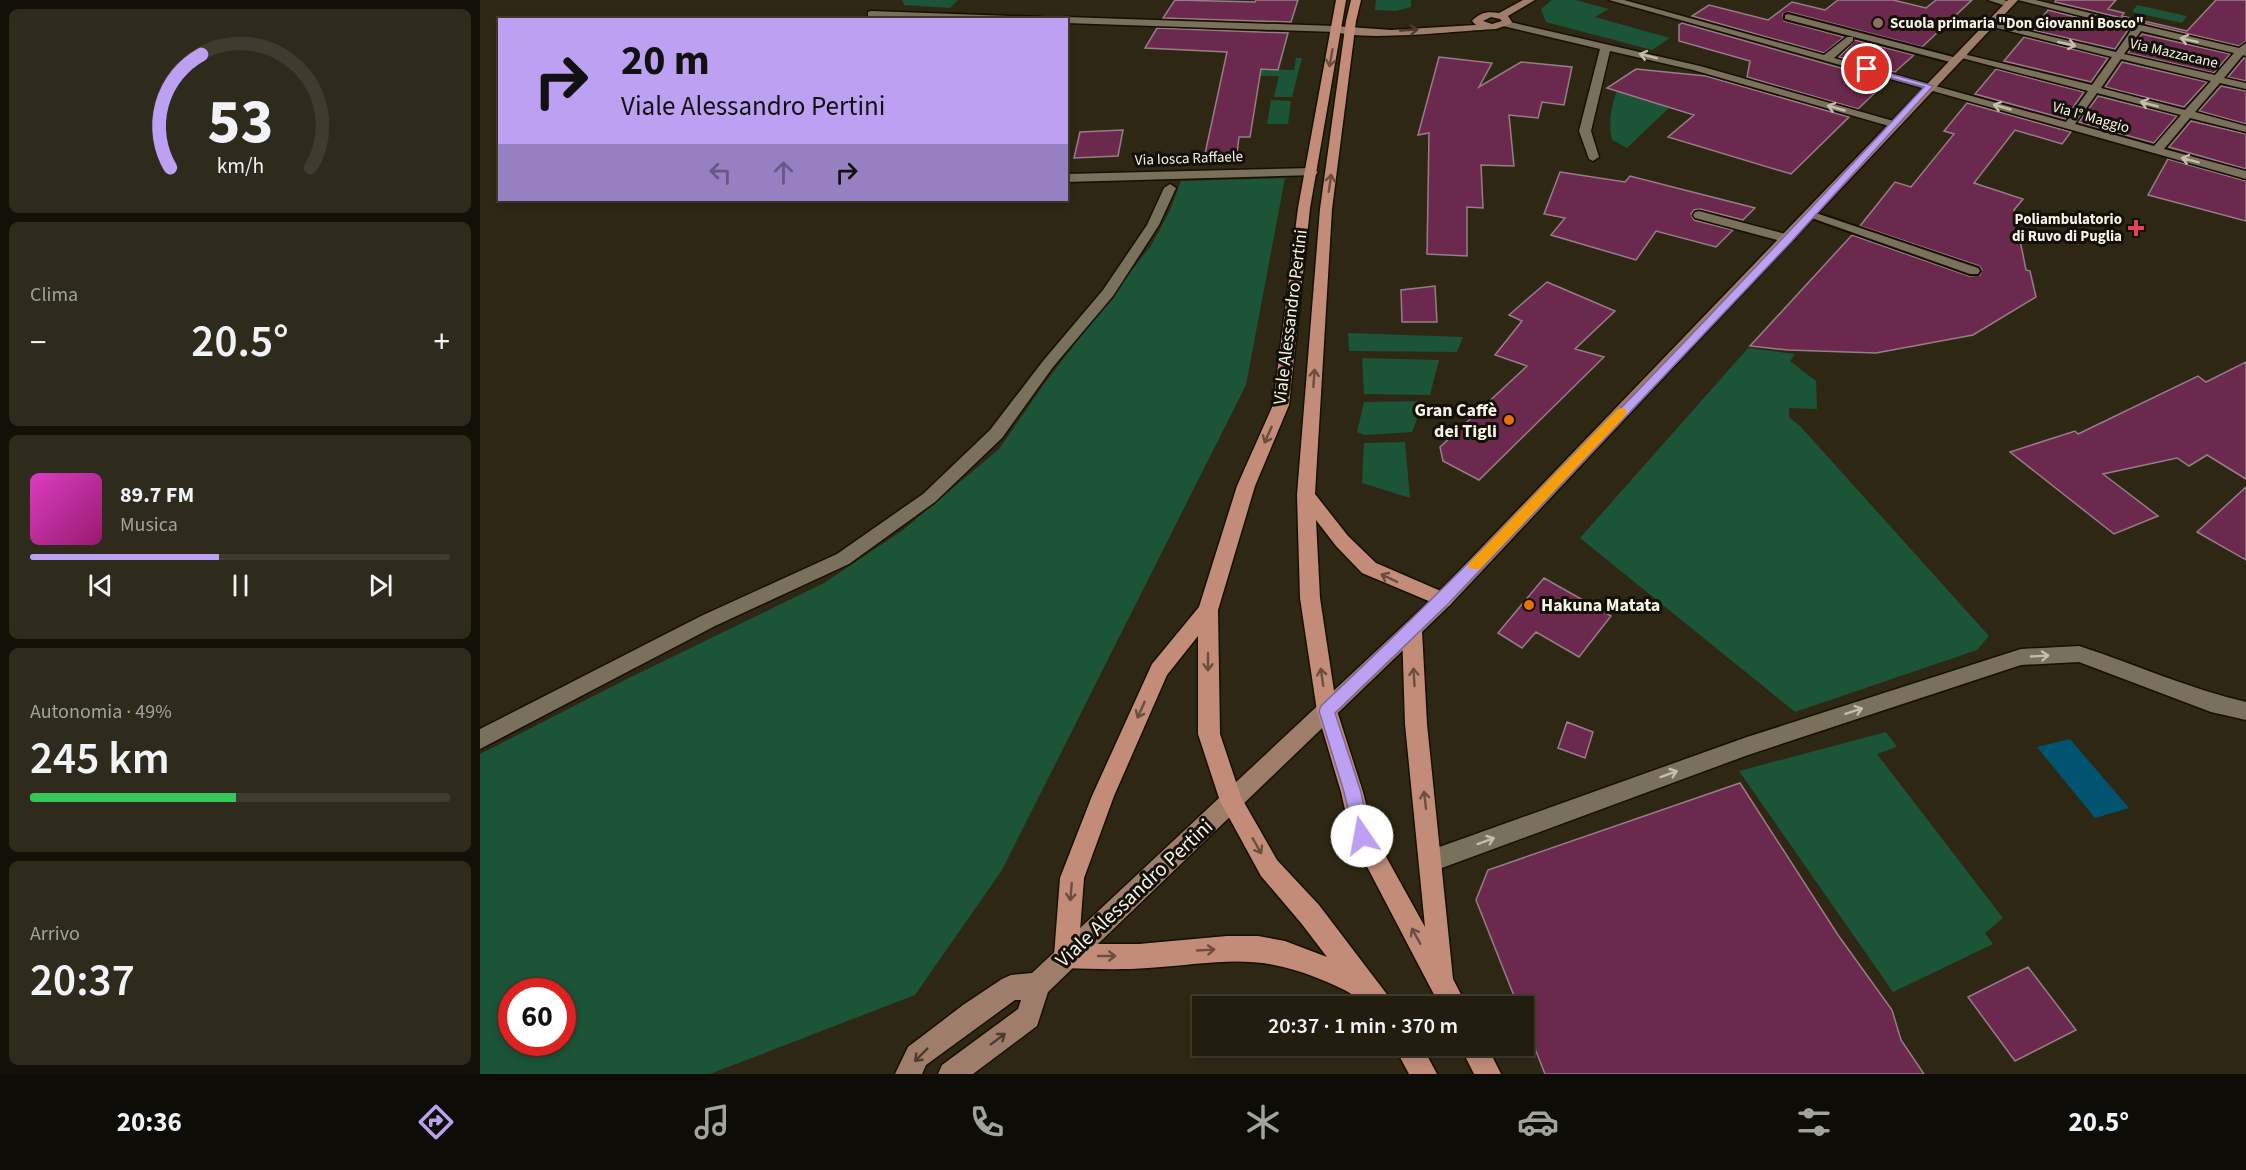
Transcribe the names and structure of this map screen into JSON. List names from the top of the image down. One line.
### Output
{"streets":{"main road":["Viale Alessandro Pertini"],"street":["Via Mazzacane","Via I° Maggio","Via Iosca Raffaele"]},"crossings":[["Via Mazzacane","Viale Alessandro Pertini"],["Via I° Maggio","Viale Alessandro Pertini"],["Via Iosca Raffaele","Viale Alessandro Pertini"]],"places":{"other":["Scuola primaria \"Don Giovanni Bosco\"","Gran Caffè dei Tigli","Hakuna Matata"],"health":["Poliambulatorio di Ruvo di Puglia"]},"page":{"turn":["20 m","Viale Alessandro Pertini"],"tile":["Clima",["Autonomia · 49%","245 km"],["Arrivo","20:37"]],"heat":["−","20.5°","+"],"song":["89.7 FM","Musica"],"limit":"60","trip":"20:37 · 1 min · 370 m","tabs":["20:36","20.5°"],"gauge":["53","km/h"]}}
